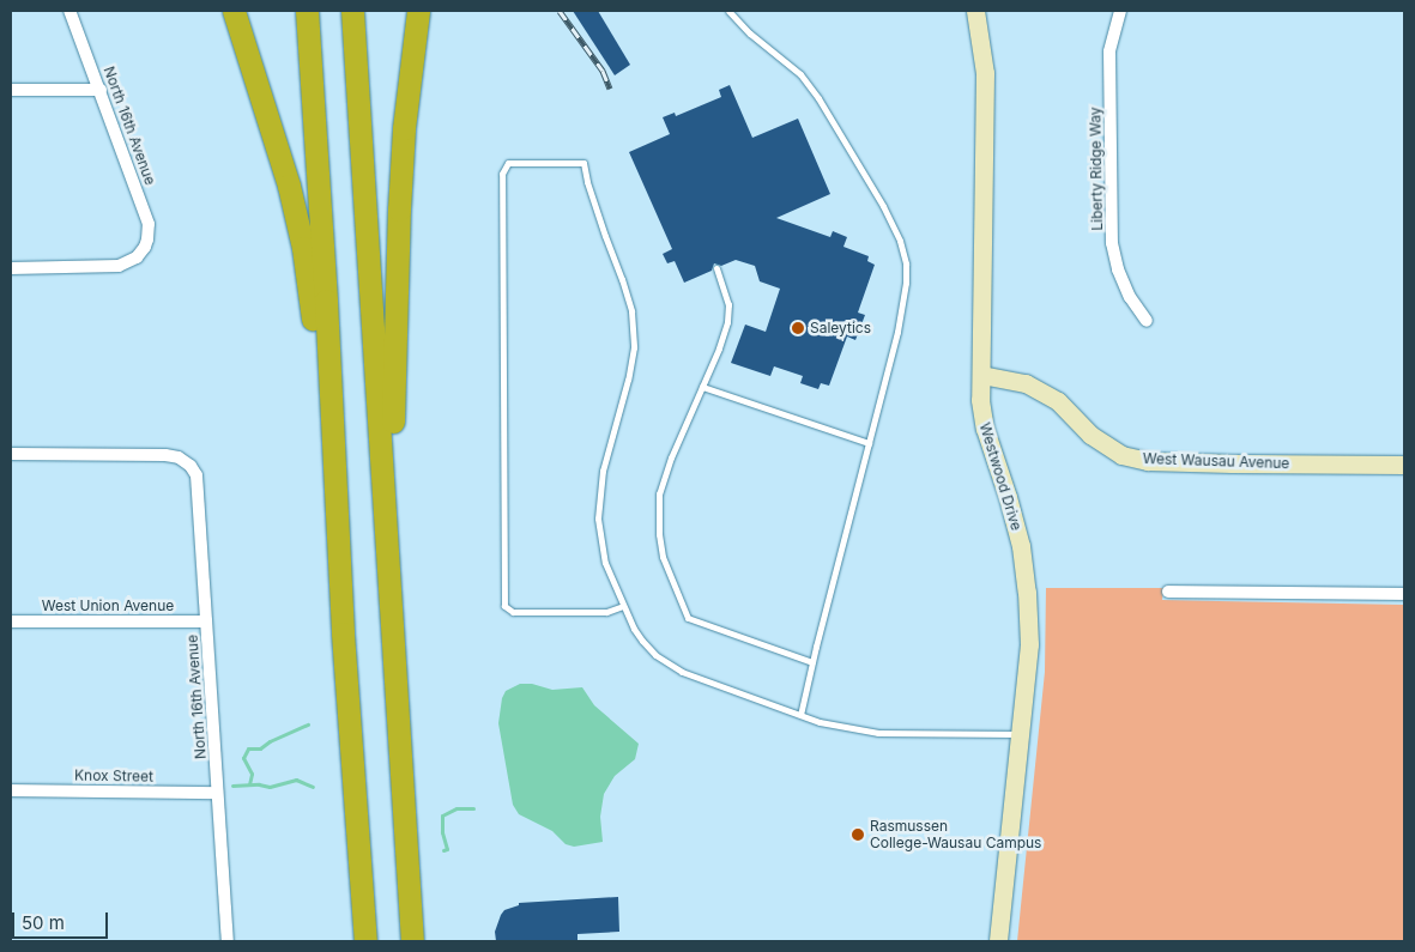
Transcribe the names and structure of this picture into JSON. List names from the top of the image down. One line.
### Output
{"streets":{"street":["North 16th Avenue","Liberty Ridge Way","West Wausau Avenue","Westwood Drive","West Union Avenue","Knox Street"]},"crossings":[["North 16th Avenue","West Union Avenue"],["North 16th Avenue","Knox Street"],["West Wausau Avenue","Westwood Drive"]],"places":["Saleytics","Rasmussen College-Wausau Campus"],"scale_bar":"50 m"}
